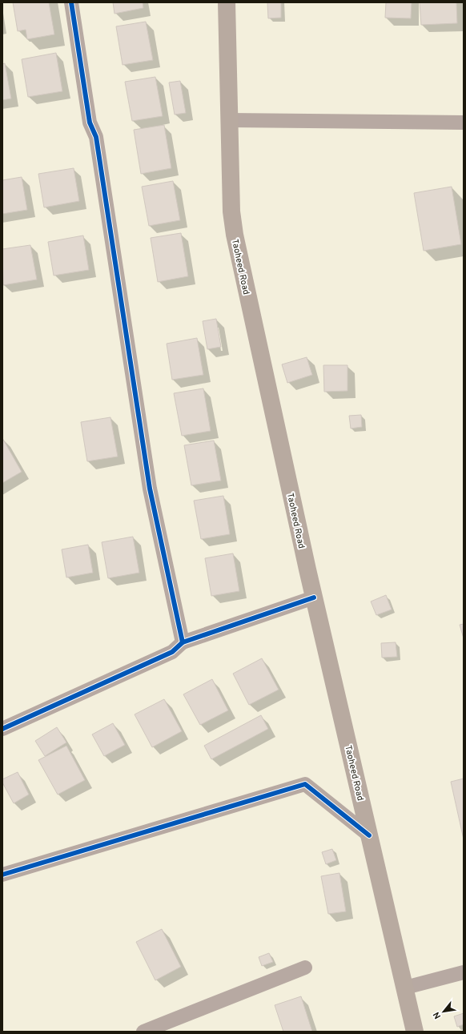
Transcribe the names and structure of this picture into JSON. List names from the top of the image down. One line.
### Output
{"streets":{"main road":["Taoheed Road"]},"north":"bottom left"}
